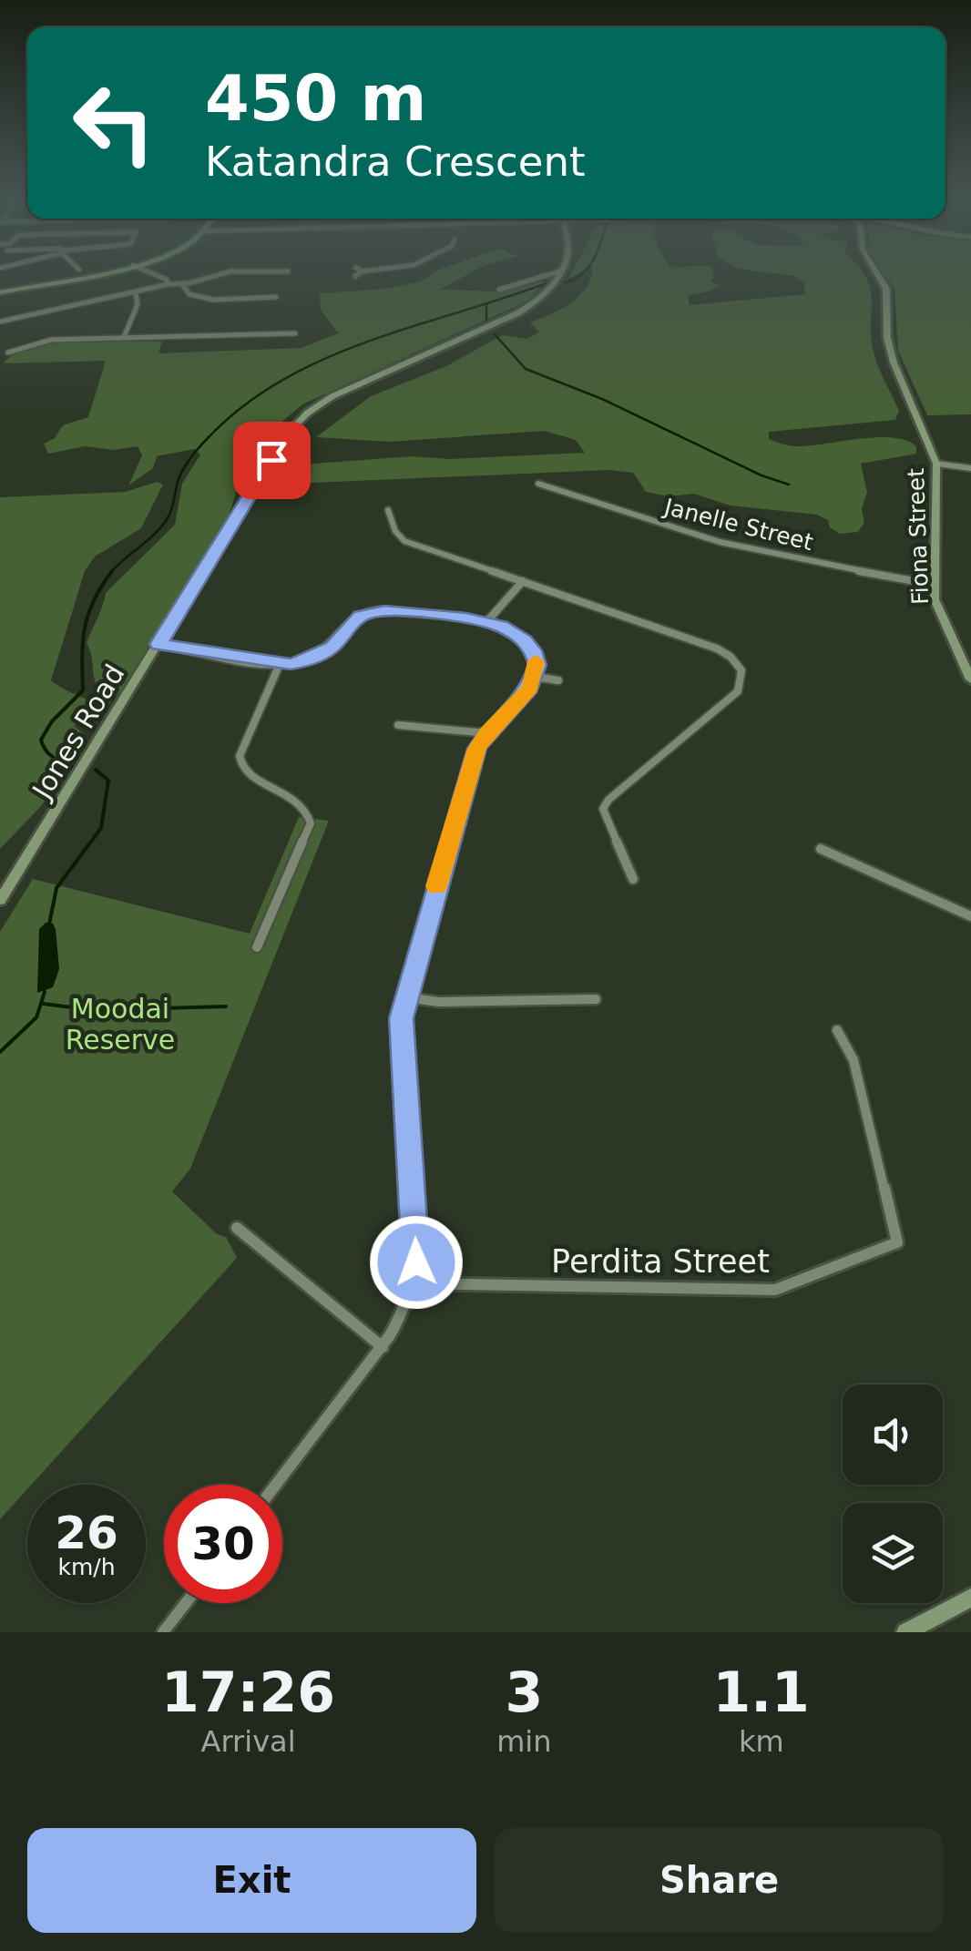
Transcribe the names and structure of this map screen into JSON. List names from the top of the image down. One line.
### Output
{"streets":{"street":["Janelle Street","Fiona Street","Jones Road","Perdita Street"]},"crossings":[["Janelle Street","Fiona Street"]],"parks":["Moodai Reserve"],"page":{"turn":["450 m","Katandra Crescent"],"speed":"26 km/h","limit":"30","eta":["17:26","Arrival","3","min","1.1","km"],"buttons":["Exit","Share"]}}
